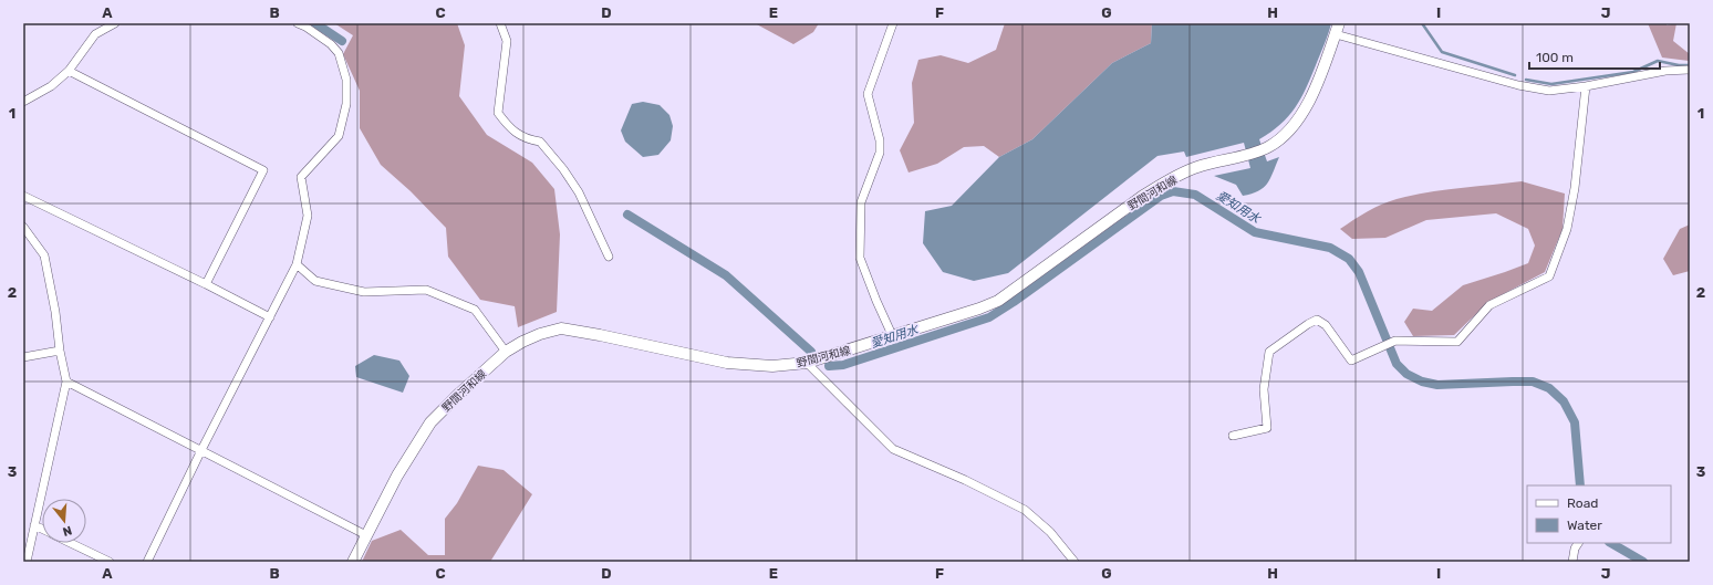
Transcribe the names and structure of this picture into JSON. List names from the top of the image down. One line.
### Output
{"streets":{"main road":["野間河和線"]},"water":["愛知用水"],"legend":["Road","Water"],"scale_bar":"100 m","north":"bottom","grid":{"columns":["A","B","C","D","E","F","G","H","I","J"],"rows":["1","2","3"]}}
